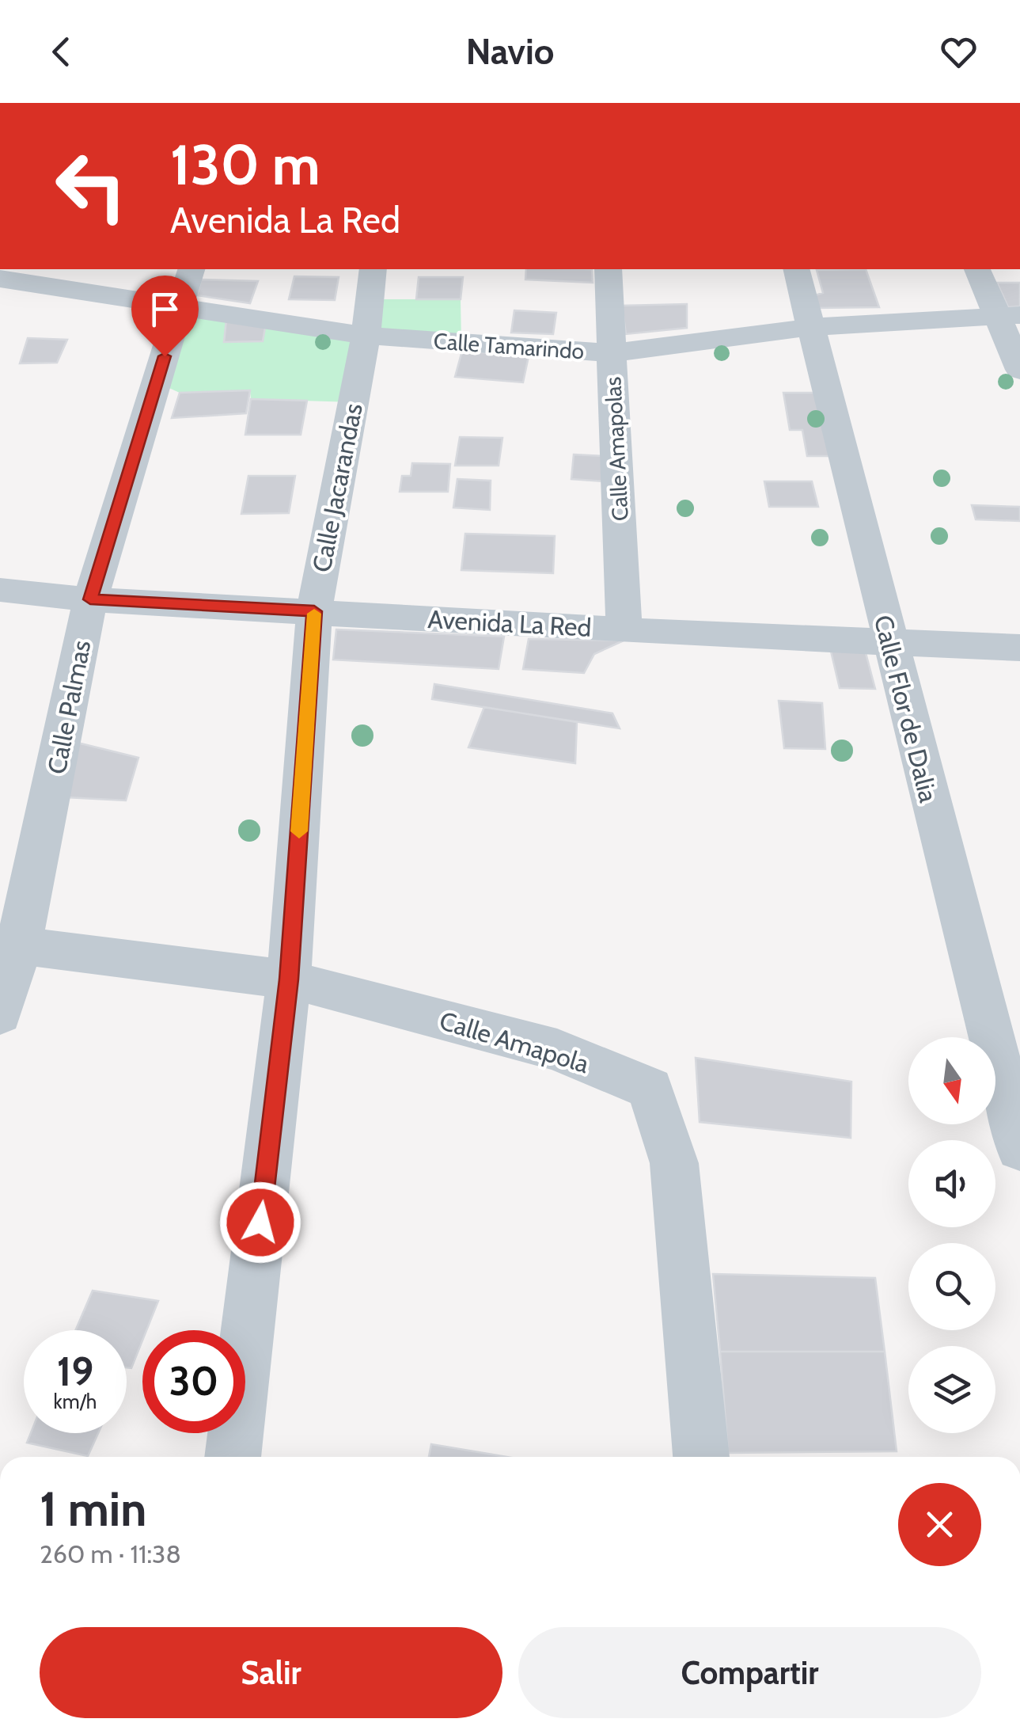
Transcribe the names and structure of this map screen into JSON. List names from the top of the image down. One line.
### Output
{"streets":{"street":["Calle Tamarindo","Calle Amapolas","Calle Jacarandas","Avenida La Red","Calle Palmas","Calle Flor de Dalia","Calle Amapola"]},"crossings":[["Calle Tamarindo","Calle Amapolas"],["Calle Tamarindo","Calle Jacarandas"],["Calle Tamarindo","Calle Palmas"],["Calle Tamarindo","Calle Flor de Dalia"],["Calle Amapolas","Avenida La Red"],["Calle Jacarandas","Avenida La Red"],["Calle Jacarandas","Calle Amapola"],["Avenida La Red","Calle Palmas"],["Avenida La Red","Calle Flor de Dalia"],["Calle Palmas","Calle Amapola"]],"north":"bottom","page":{"header":"Navio","turn":["130 m","Avenida La Red"],"speed":"19 km/h","limit":"30","heading":["1 min","260 m · 11:38"],"buttons":["Salir","Compartir"]}}
